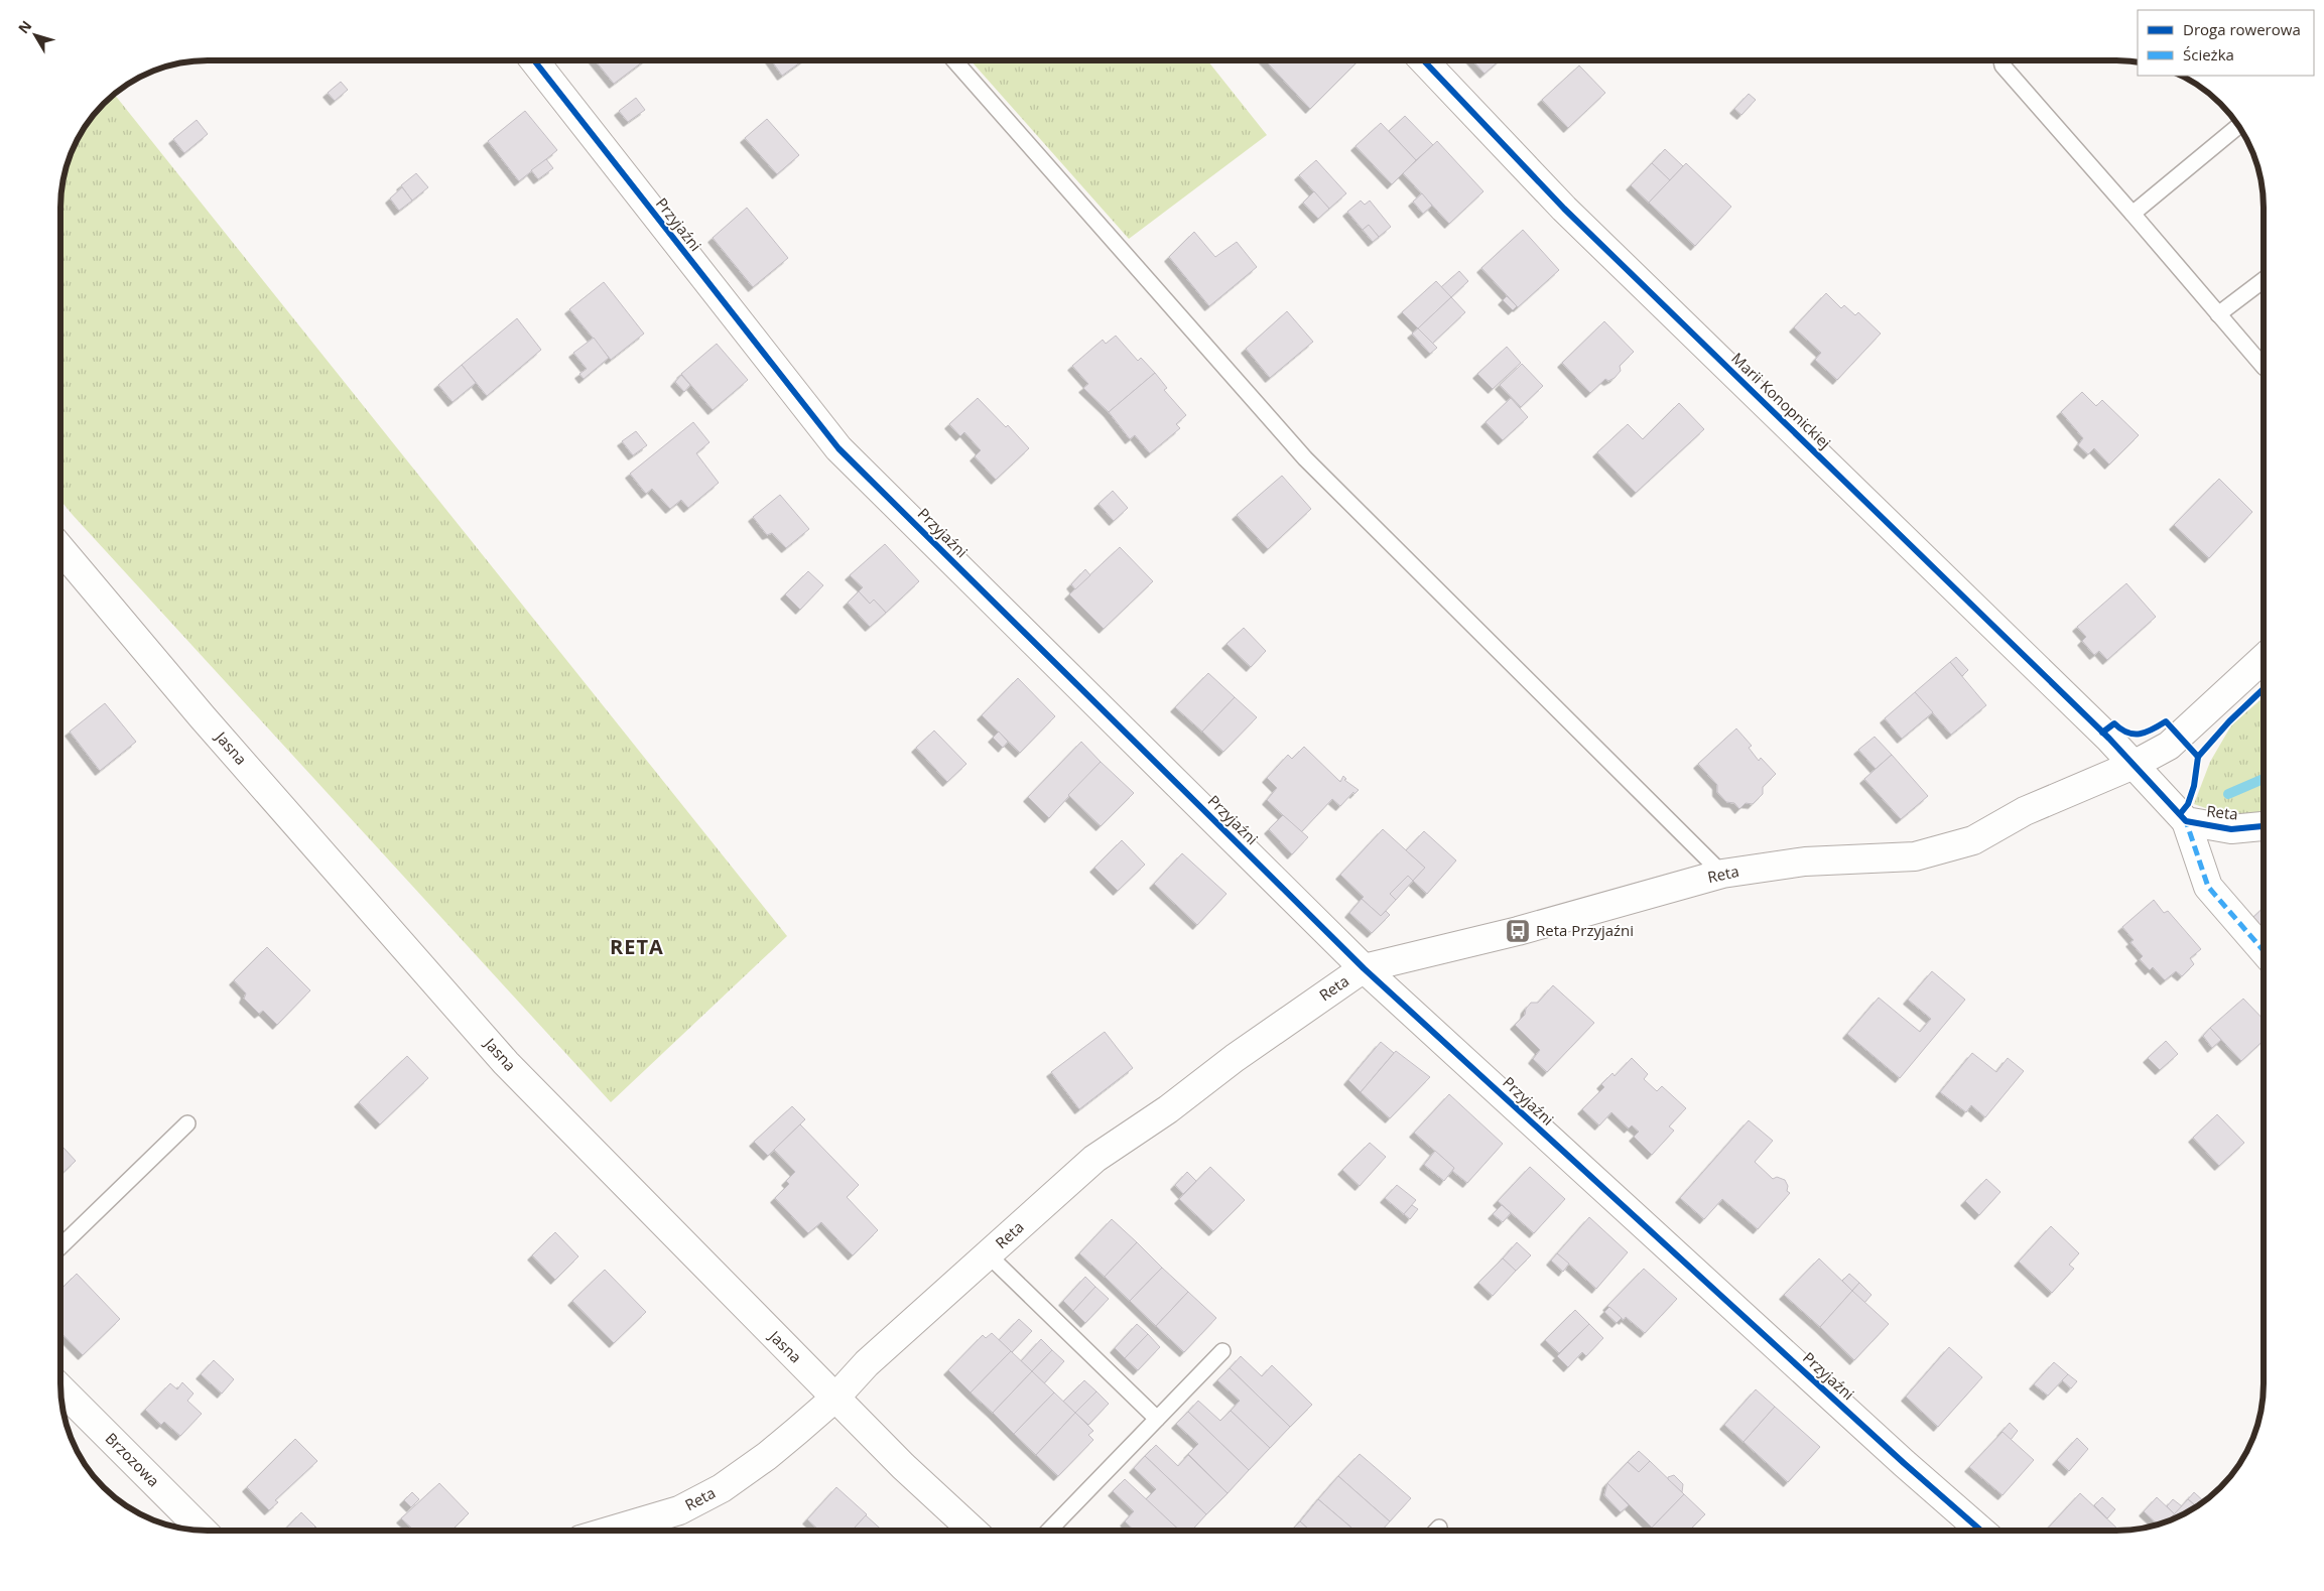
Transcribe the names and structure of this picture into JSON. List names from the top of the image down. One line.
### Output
{"streets":{"street":["Przyjaźni","Marii Konopnickiej","Jasna","Reta","Brzozowa"]},"crossings":[["Przyjaźni","Reta"],["Marii Konopnickiej","Reta"],["Jasna","Reta"]],"districts":["RETA"],"places":{"bus stop":["Reta Przyjaźni"]},"legend":["Droga rowerowa","Ścieżka"],"north":"top left"}
